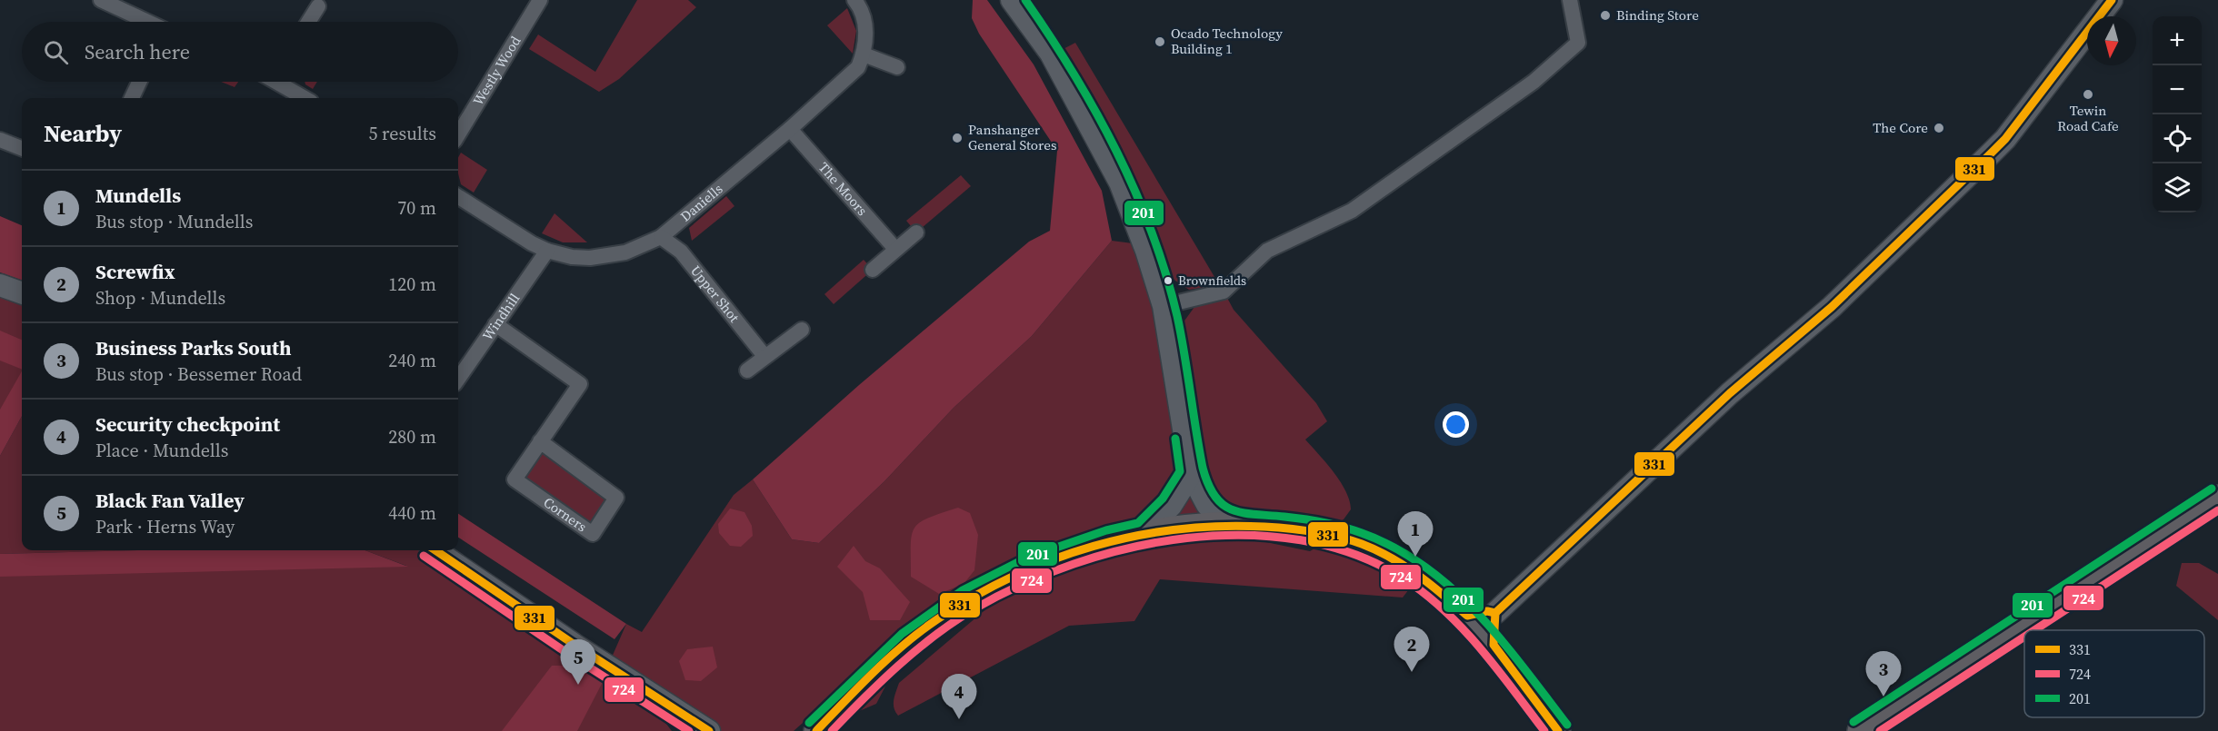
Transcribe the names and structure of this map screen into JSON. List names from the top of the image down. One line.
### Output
{"streets":{"street":["Westly Wood","The Moors","Daniells","Upper Shot","Windhill","Corners"]},"crossings":[["The Moors","Daniells"],["Daniells","Upper Shot"],["Daniells","Windhill"],["Windhill","Corners"]],"places":["Binding Store","Ocado Technology Building 1","Tewin Road Cafe","The Core","Panshanger General Stores","Brownfields"],"lines":["transit line 331","transit line 201","transit line 724"],"legend":["331","724","201"],"north":"bottom","page":{"map_buttons":["+","−"],"search":"Search here","heading":["Nearby","5 results"],"list":[{"mark":"1","name":"Mundells","note":"Bus stop · Mundells","value":"70 m"},{"mark":"2","name":"Screwfix","note":"Shop · Mundells","value":"120 m"},{"mark":"3","name":"Business Parks South","note":"Bus stop · Bessemer Road","value":"240 m"},{"mark":"4","name":"Security checkpoint","note":"Place · Mundells","value":"280 m"},{"mark":"5","name":"Black Fan Valley","note":"Park · Herns Way","value":"440 m"}],"pins":["1","2","5","3","4"]}}
